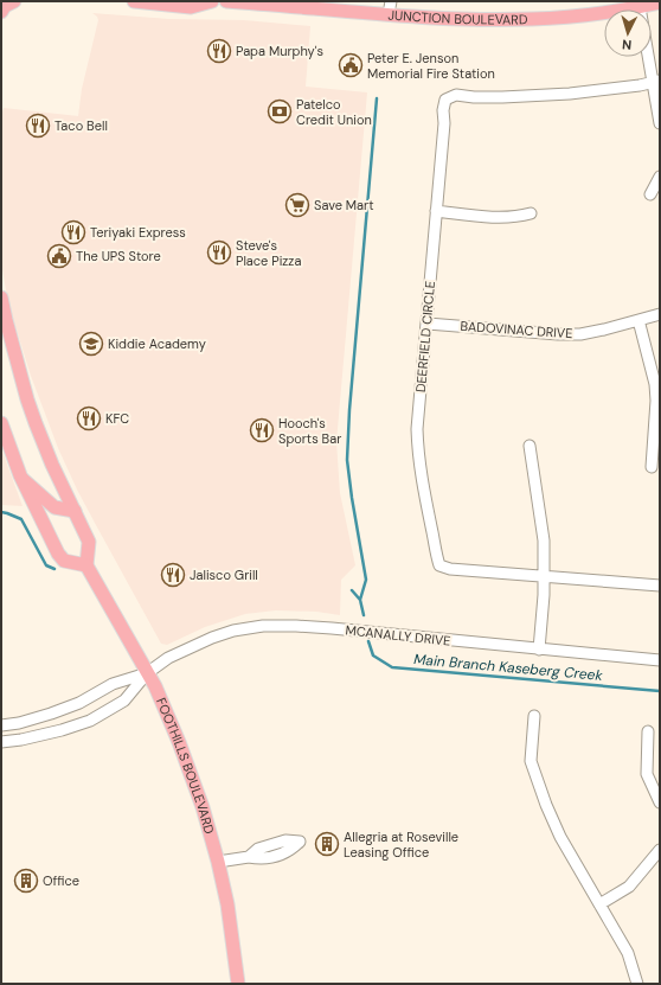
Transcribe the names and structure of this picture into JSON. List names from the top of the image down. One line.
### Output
{"streets":{"main road":["JUNCTION BOULEVARD","FOOTHILLS BOULEVARD"],"street":["BADOVINAC DRIVE","DEERFIELD CIRCLE","MCANALLY DRIVE"]},"crossings":[["BADOVINAC DRIVE","DEERFIELD CIRCLE"],["MCANALLY DRIVE","FOOTHILLS BOULEVARD"]],"water":["Main Branch Kaseberg Creek"],"places":{"restaurant":["Papa Murphy's","Taco Bell","Teriyaki Express","Steve's Place Pizza","KFC","Hooch's Sports Bar","Jalisco Grill"],"public building":["Peter E. Jenson Memorial Fire Station","The UPS Store"],"bank":["Patelco Credit Union"],"supermarket":["Save Mart"],"school or university":["Kiddie Academy"],"building":["Allegria at Roseville Leasing Office","Office"]},"north":"bottom"}
